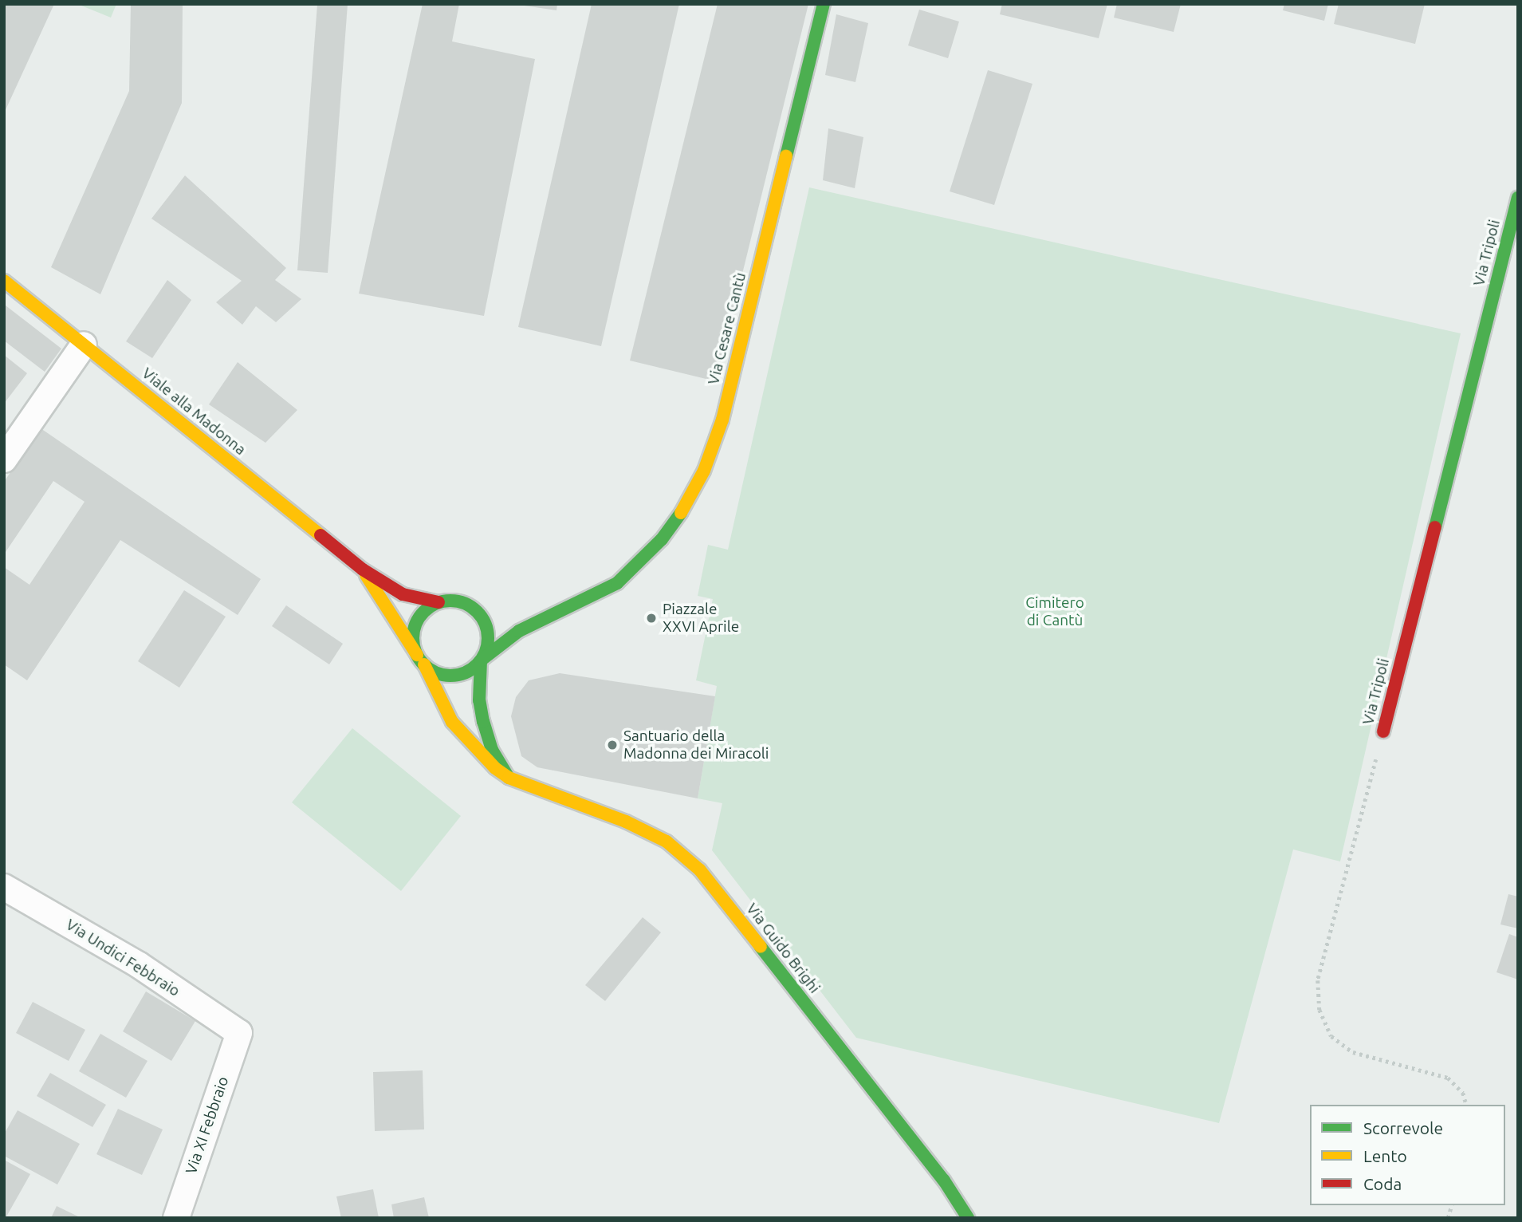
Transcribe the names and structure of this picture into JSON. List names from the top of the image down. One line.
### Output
{"streets":{"street":["Via Tripoli","Via Cesare Cantù","Viale alla Madonna","Via Guido Brighi","Via Undici Febbraio","Via XI Febbraio"]},"crossings":[["Via Cesare Cantù","Viale alla Madonna"],["Via Cesare Cantù","Via Guido Brighi"],["Viale alla Madonna","Via Guido Brighi"],["Via Undici Febbraio","Via XI Febbraio"]],"parks":["Cimitero di Cantù"],"places":["Piazzale XXVI Aprile","Santuario della Madonna dei Miracoli"],"legend":["Scorrevole","Lento","Coda"]}
